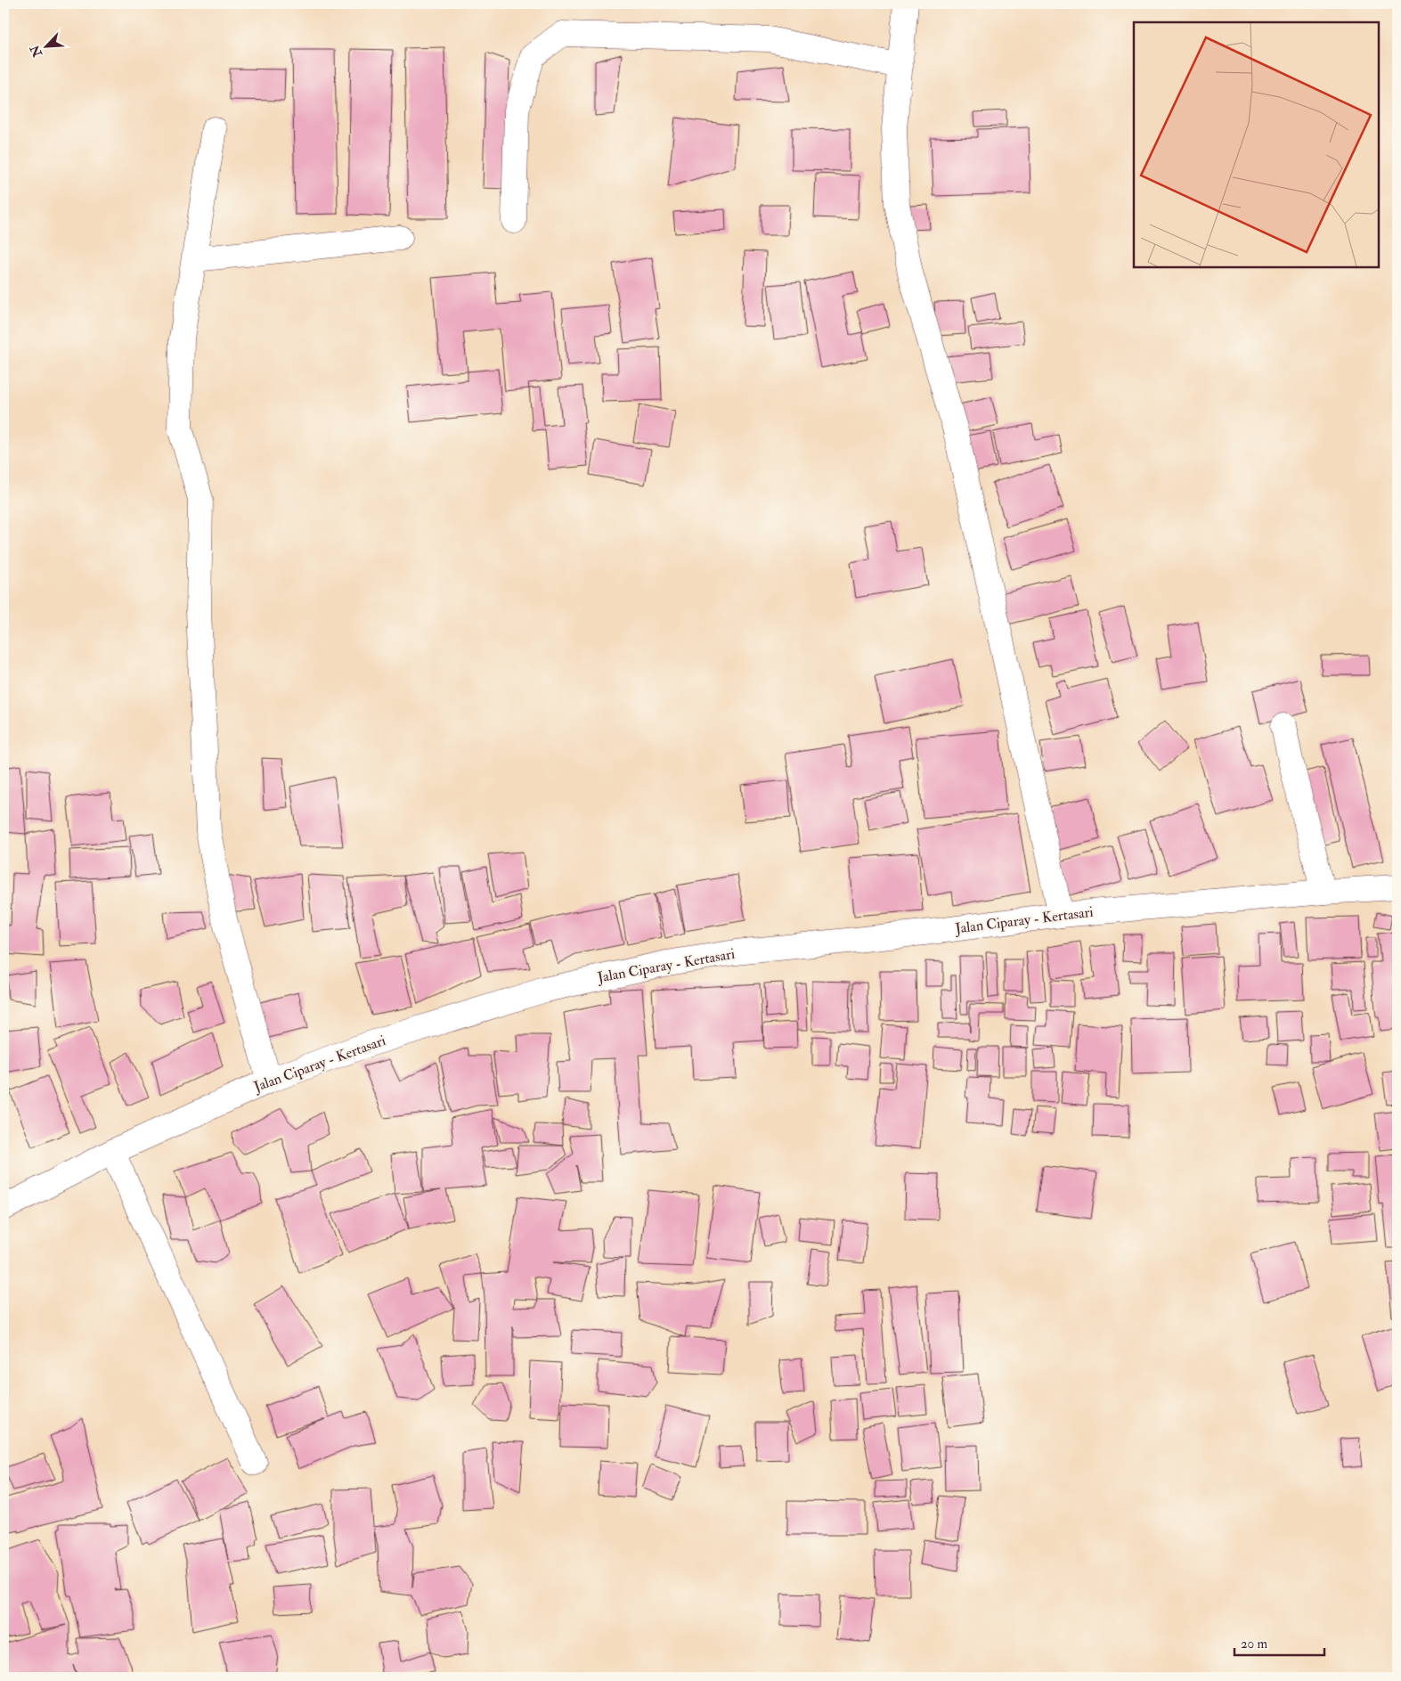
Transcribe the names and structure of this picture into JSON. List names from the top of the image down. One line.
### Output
{"streets":{"street":["Jalan Ciparay - Kertasari"]},"scale_bar":"20 m","north":"bottom left"}
